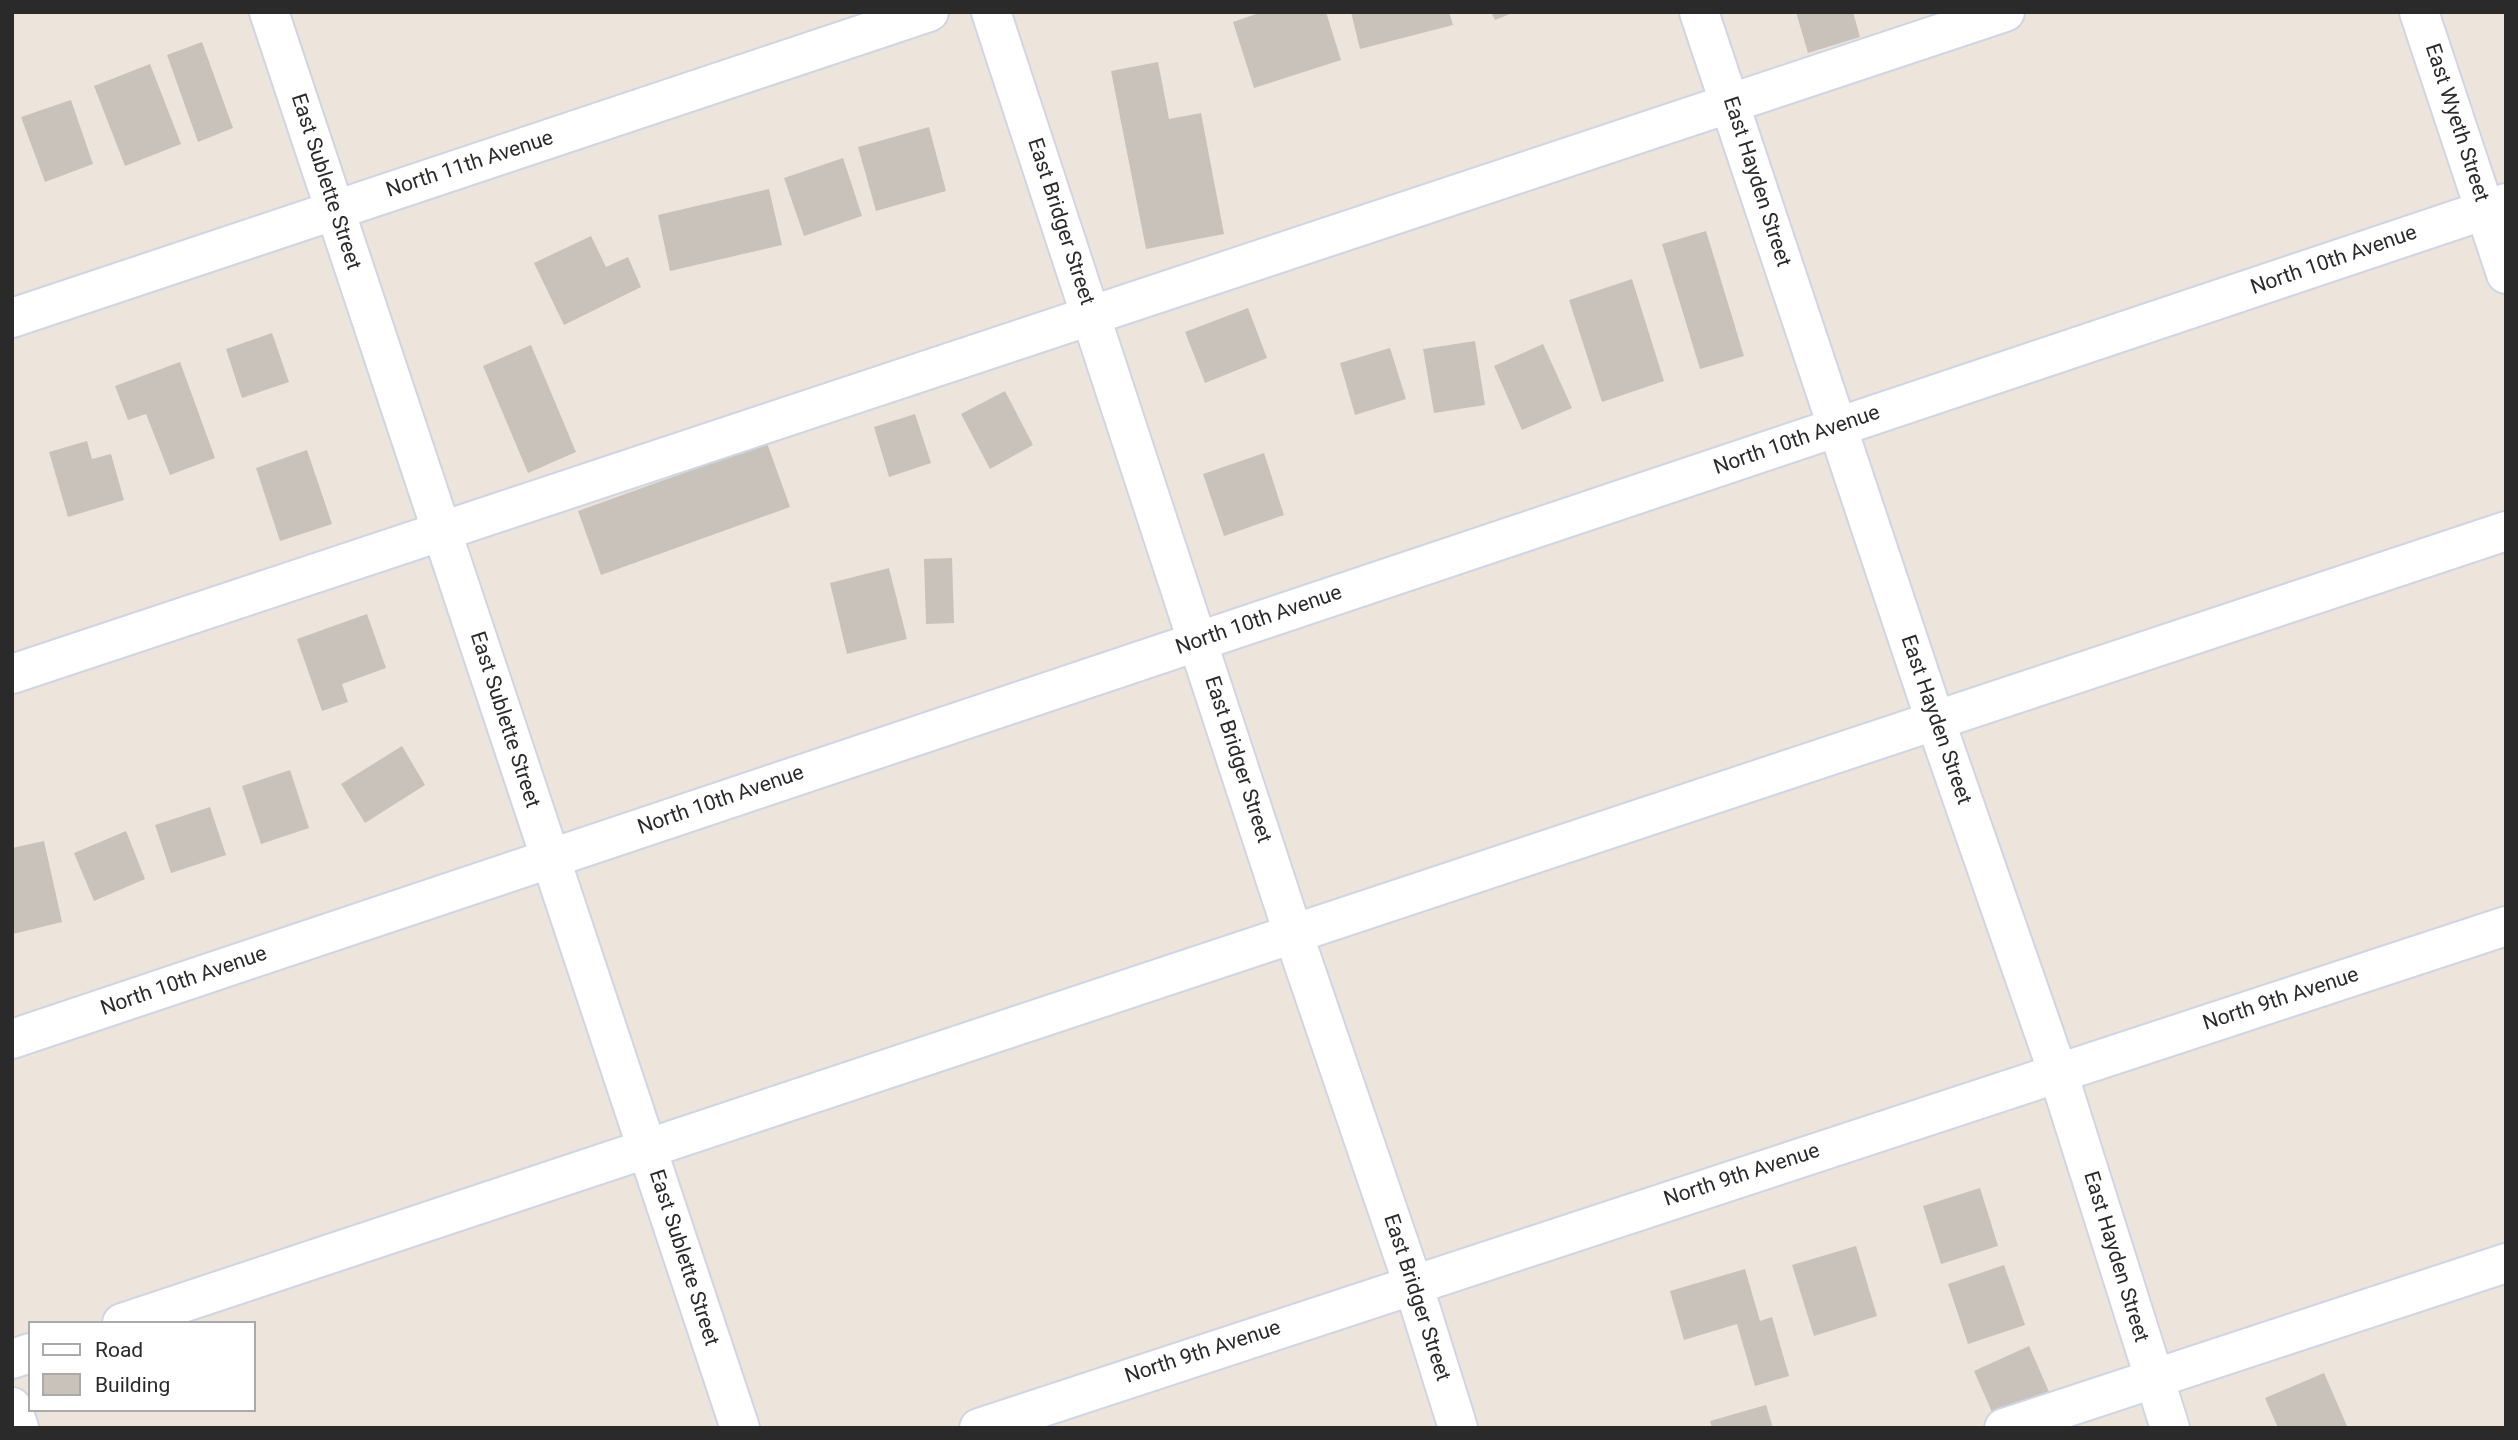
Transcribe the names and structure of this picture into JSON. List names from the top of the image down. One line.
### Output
{"streets":{"street":["East Wyeth Street","North 11th Avenue","East Sublette Street","East Hayden Street","East Bridger Street","North 10th Avenue","North 9th Avenue"]},"crossings":[["East Wyeth Street","North 10th Avenue"],["North 11th Avenue","East Sublette Street"],["East Sublette Street","North 10th Avenue"],["East Hayden Street","North 10th Avenue"],["East Hayden Street","North 9th Avenue"],["East Bridger Street","North 10th Avenue"],["East Bridger Street","North 9th Avenue"]],"legend":["Road","Building"]}
